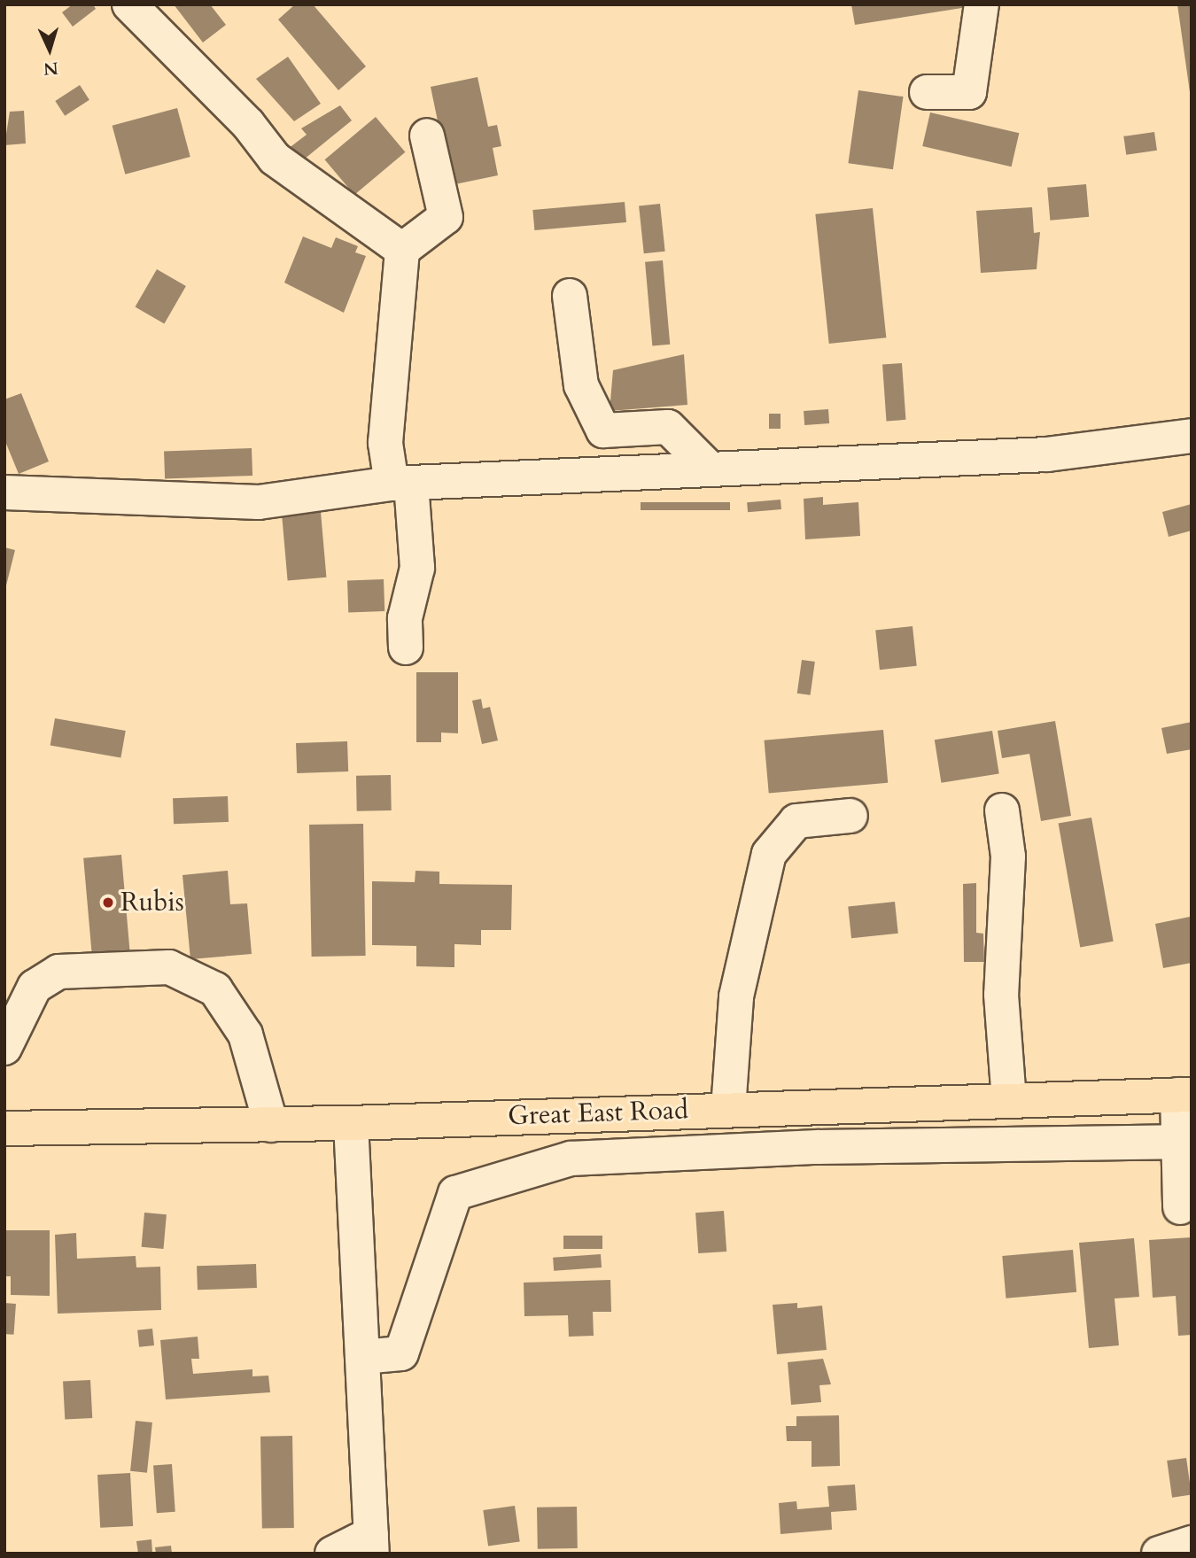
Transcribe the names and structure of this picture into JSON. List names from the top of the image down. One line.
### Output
{"streets":{"highway":["Great East Road"]},"places":["Rubis"],"north":"bottom"}
